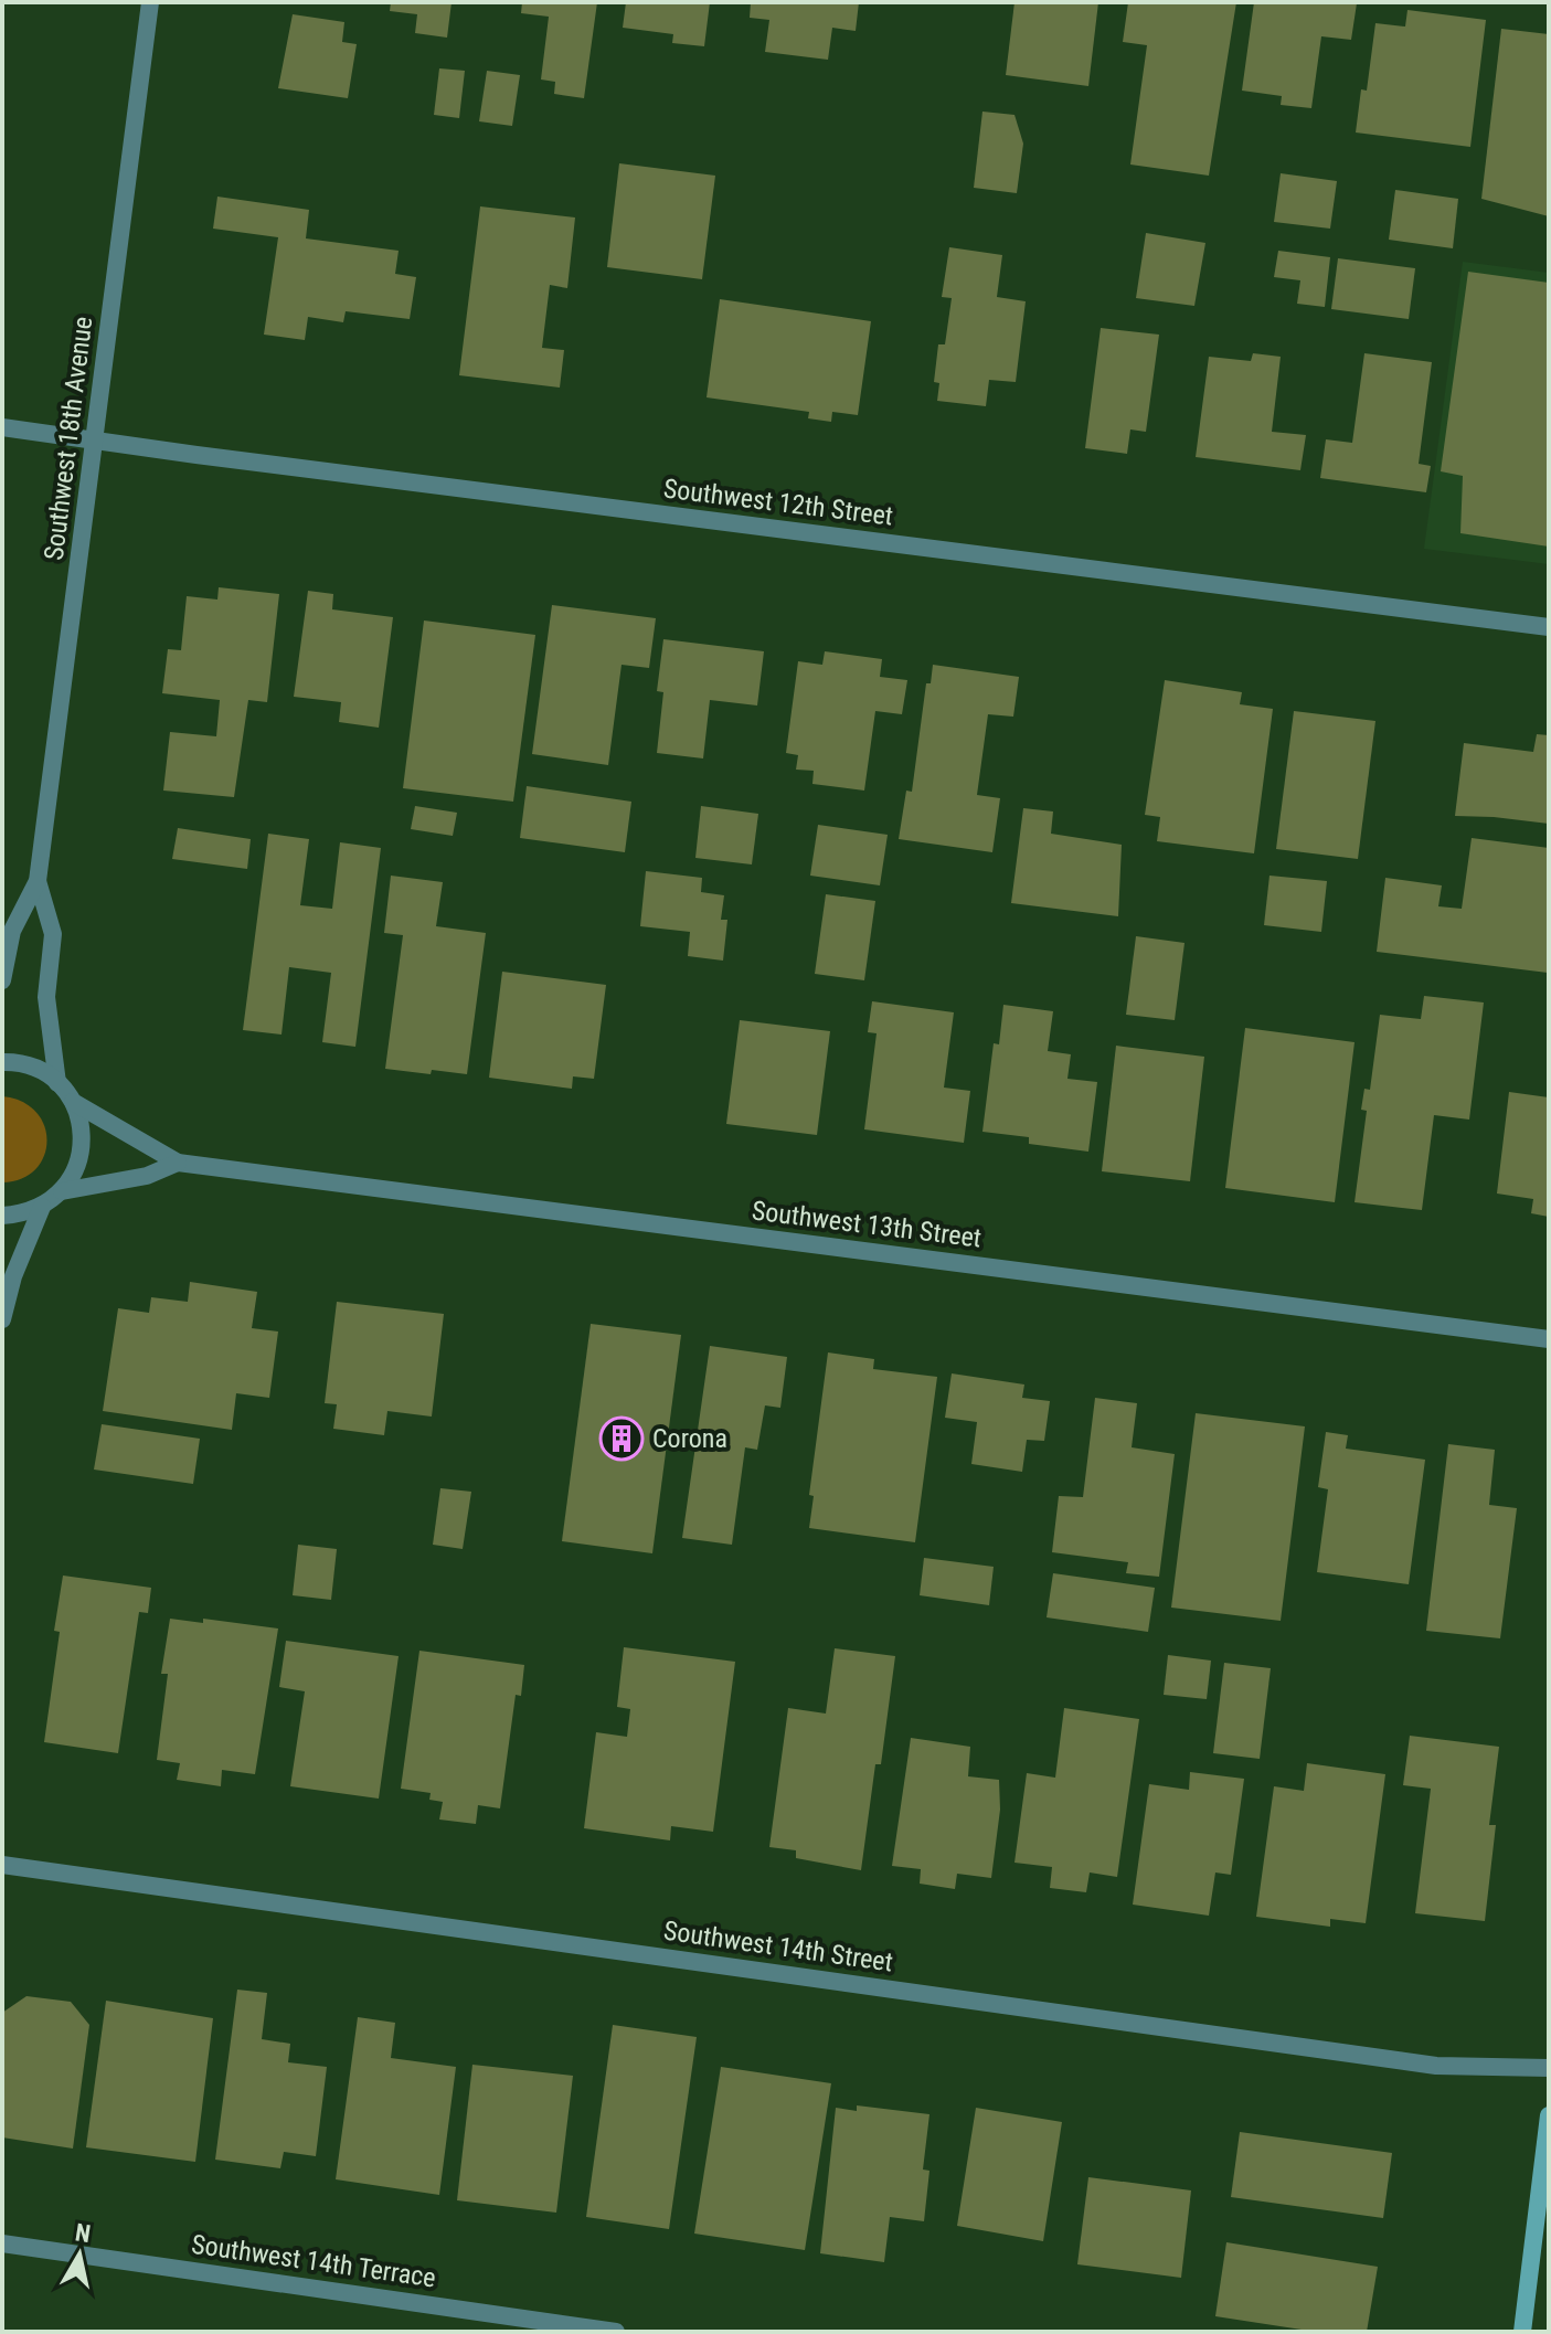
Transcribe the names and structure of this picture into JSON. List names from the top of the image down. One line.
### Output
{"streets":{"street":["Southwest 18th Avenue","Southwest 12th Street","Southwest 13th Street","Southwest 14th Street","Southwest 14th Terrace"]},"crossings":[["Southwest 18th Avenue","Southwest 12th Street"]],"places":{"building":["Corona"]},"north":"top"}
